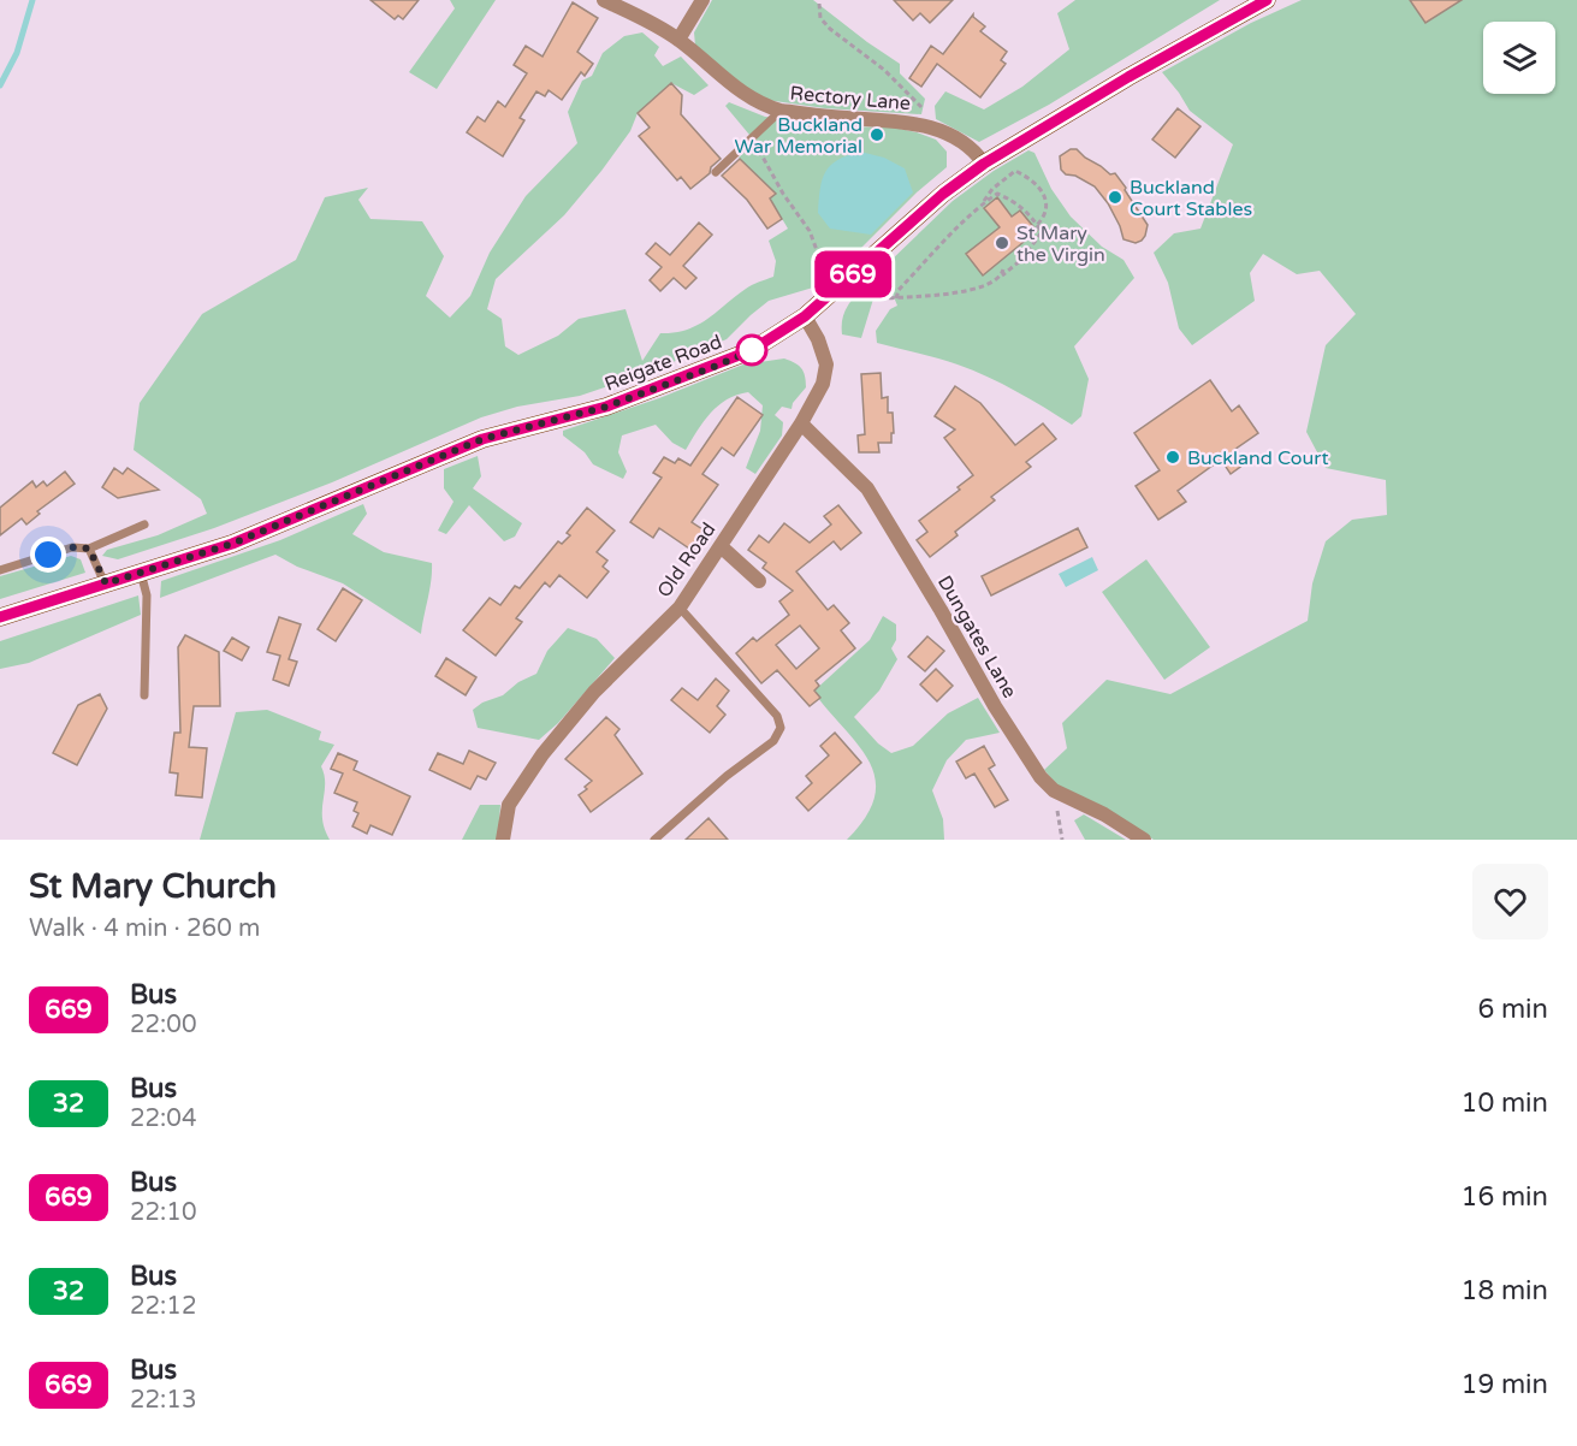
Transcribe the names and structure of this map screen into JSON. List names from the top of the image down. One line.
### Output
{"streets":{"main road":["Reigate Road"],"street":["Rectory Lane","Old Road","Dungates Lane"]},"crossings":[["Rectory Lane","Reigate Road"],["Reigate Road","Old Road"],["Old Road","Dungates Lane"]],"places":["Buckland War Memorial","Buckland Court Stables","St Mary the Virgin","Buckland Court"],"lines":["bus line 669"],"page":{"on_map":"669","heading":["St Mary Church","Walk · 4 min · 260 m"],"list":[{"mark":"669","name":"Bus","note":"22:00","value":"6 min"},{"mark":"32","name":"Bus","note":"22:04","value":"10 min"},{"mark":"669","name":"Bus","note":"22:10","value":"16 min"},{"mark":"32","name":"Bus","note":"22:12","value":"18 min"},{"mark":"669","name":"Bus","note":"22:13","value":"19 min"}]}}
